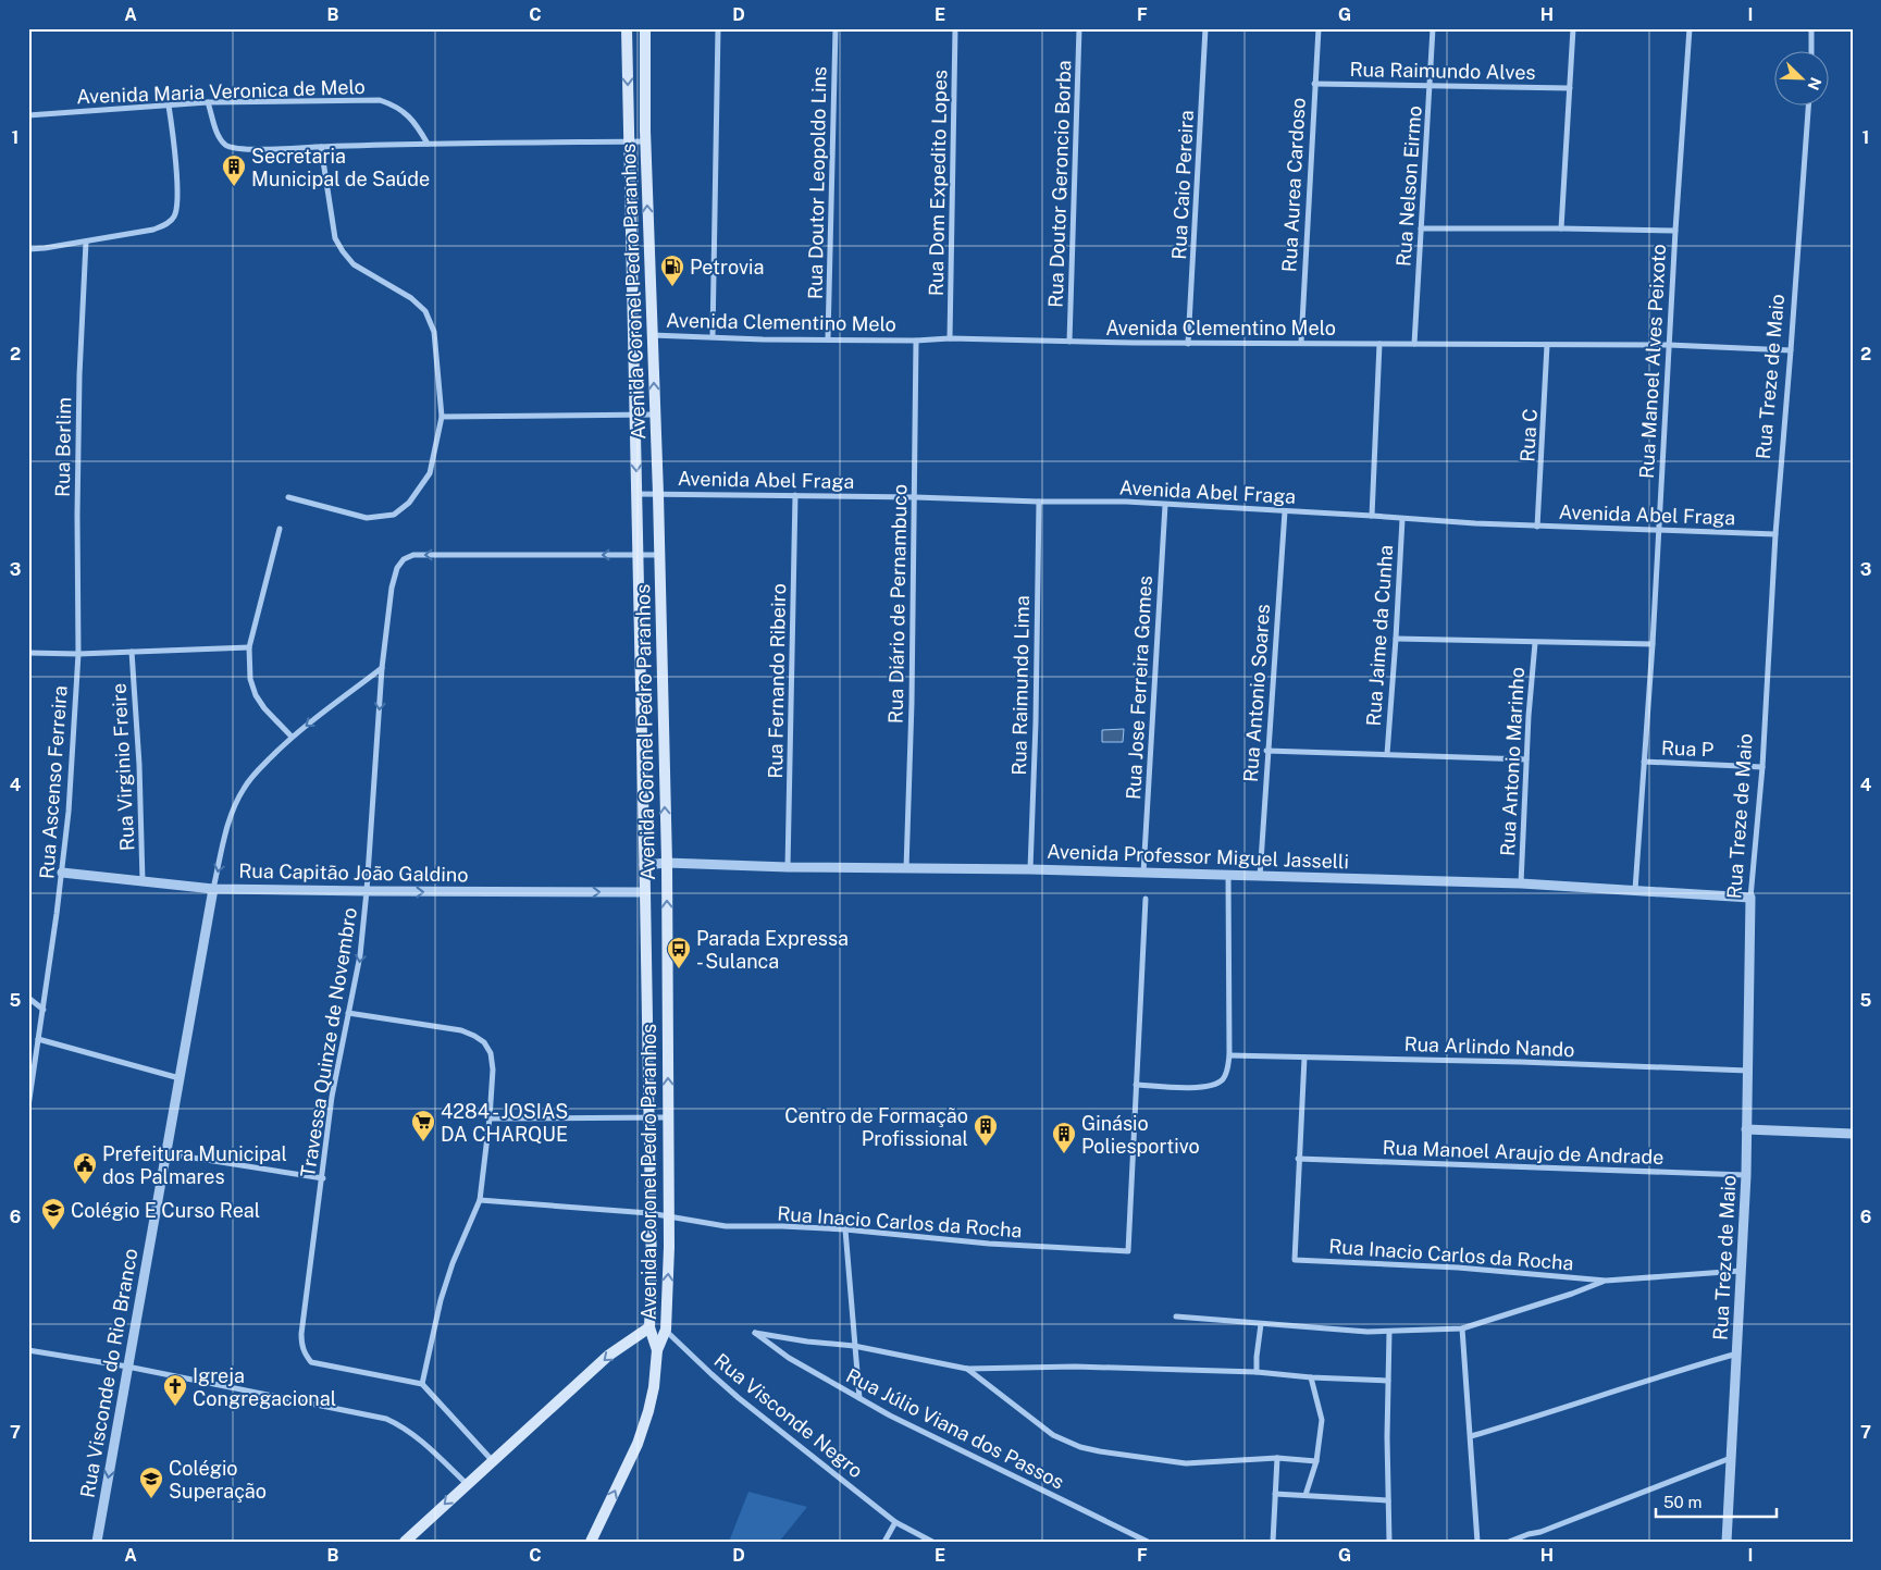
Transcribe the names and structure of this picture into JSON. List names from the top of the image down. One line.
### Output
{"streets":{"main road":["Avenida Coronel Pedro Paranhos"],"street":["Rua Raimundo Alves","Avenida Maria Veronica de Melo","Rua Doutor Leopoldo Lins","Rua Dom Expedito Lopes","Rua Doutor Geroncio Borba","Rua Caio Pereira","Rua Aurea Cardoso","Rua Nelson Eirmo","Avenida Clementino Melo","Rua Manoel Alves Peixoto","Rua Treze de Maio","Rua C","Rua Berlim","Avenida Abel Fraga","Rua Diário de Pernambuco","Rua Jaime da Cunha","Rua Fernando Ribeiro","Rua Raimundo Lima","Rua Jose Ferreira Gomes","Rua Antonio Soares","Rua P","Rua Antonio Marinho","Rua Virginio Freire","Rua Ascenso Ferreira","Avenida Professor Miguel Jasselli","Rua Capitão João Galdino","Travessa Quinze de Novembro","Rua Arlindo Nando","Rua Manoel Araujo de Andrade","Rua Inacio Carlos da Rocha","Rua Visconde do Rio Branco","Rua Visconde Negro","Rua Júlio Viana dos Passos"]},"crossings":[["Rua Raimundo Alves","Rua Aurea Cardoso"],["Rua Raimundo Alves","Rua Nelson Eirmo"],["Rua Doutor Leopoldo Lins","Avenida Clementino Melo"],["Rua Dom Expedito Lopes","Avenida Clementino Melo"],["Rua Doutor Geroncio Borba","Avenida Clementino Melo"],["Rua Caio Pereira","Avenida Clementino Melo"],["Rua Aurea Cardoso","Avenida Clementino Melo"],["Rua Nelson Eirmo","Avenida Clementino Melo"],["Avenida Coronel Pedro Paranhos","Avenida Clementino Melo"],["Avenida Coronel Pedro Paranhos","Avenida Abel Fraga"],["Avenida Coronel Pedro Paranhos","Avenida Professor Miguel Jasselli"],["Avenida Coronel Pedro Paranhos","Rua Capitão João Galdino"],["Avenida Coronel Pedro Paranhos","Travessa Quinze de Novembro"],["Avenida Coronel Pedro Paranhos","Rua Inacio Carlos da Rocha"],["Avenida Coronel Pedro Paranhos","Rua Visconde Negro"],["Avenida Clementino Melo","Rua Manoel Alves Peixoto"],["Avenida Clementino Melo","Rua Treze de Maio"],["Avenida Clementino Melo","Rua C"],["Avenida Clementino Melo","Rua Diário de Pernambuco"],["Rua Manoel Alves Peixoto","Avenida Abel Fraga"],["Rua Manoel Alves Peixoto","Rua P"],["Rua Manoel Alves Peixoto","Avenida Professor Miguel Jasselli"],["Rua Treze de Maio","Avenida Abel Fraga"],["Rua Treze de Maio","Rua P"],["Rua Treze de Maio","Avenida Professor Miguel Jasselli"],["Rua Treze de Maio","Rua Arlindo Nando"],["Rua Treze de Maio","Rua Manoel Araujo de Andrade"],["Rua Treze de Maio","Rua Inacio Carlos da Rocha"],["Rua C","Avenida Abel Fraga"],["Rua Berlim","Rua Ascenso Ferreira"],["Avenida Abel Fraga","Rua Diário de Pernambuco"],["Avenida Abel Fraga","Rua Jaime da Cunha"],["Avenida Abel Fraga","Rua Fernando Ribeiro"],["Avenida Abel Fraga","Rua Raimundo Lima"],["Avenida Abel Fraga","Rua Jose Ferreira Gomes"],["Avenida Abel Fraga","Rua Antonio Soares"],["Rua Diário de Pernambuco","Avenida Professor Miguel Jasselli"],["Rua Fernando Ribeiro","Avenida Professor Miguel Jasselli"],["Rua Raimundo Lima","Avenida Professor Miguel Jasselli"],["Rua Jose Ferreira Gomes","Avenida Professor Miguel Jasselli"],["Rua Antonio Soares","Avenida Professor Miguel Jasselli"],["Rua Antonio Marinho","Avenida Professor Miguel Jasselli"],["Rua Virginio Freire","Rua Capitão João Galdino"],["Rua Ascenso Ferreira","Rua Capitão João Galdino"],["Rua Capitão João Galdino","Travessa Quinze de Novembro"],["Rua Capitão João Galdino","Rua Visconde do Rio Branco"],["Rua Manoel Araujo de Andrade","Rua Inacio Carlos da Rocha"]],"one_way":["Rua Capitão João Galdino"],"places":{"building":["Secretaria Municipal de Saúde","Centro de Formação Profissional","Ginásio Poliesportivo"],"fuel station":["Petrovia"],"bus stop":["Parada Expressa - Sulanca"],"supermarket":["4284 - JOSIAS DA CHARQUE"],"public building":["Prefeitura Municipal dos Palmares"],"school or university":["Colégio E Curso Real","Colégio Superação"],"church":["Igreja Congregacional"]},"scale_bar":"50 m","north":"bottom right","grid":{"columns":["A","B","C","D","E","F","G","H","I"],"rows":["1","2","3","4","5","6","7"]}}
